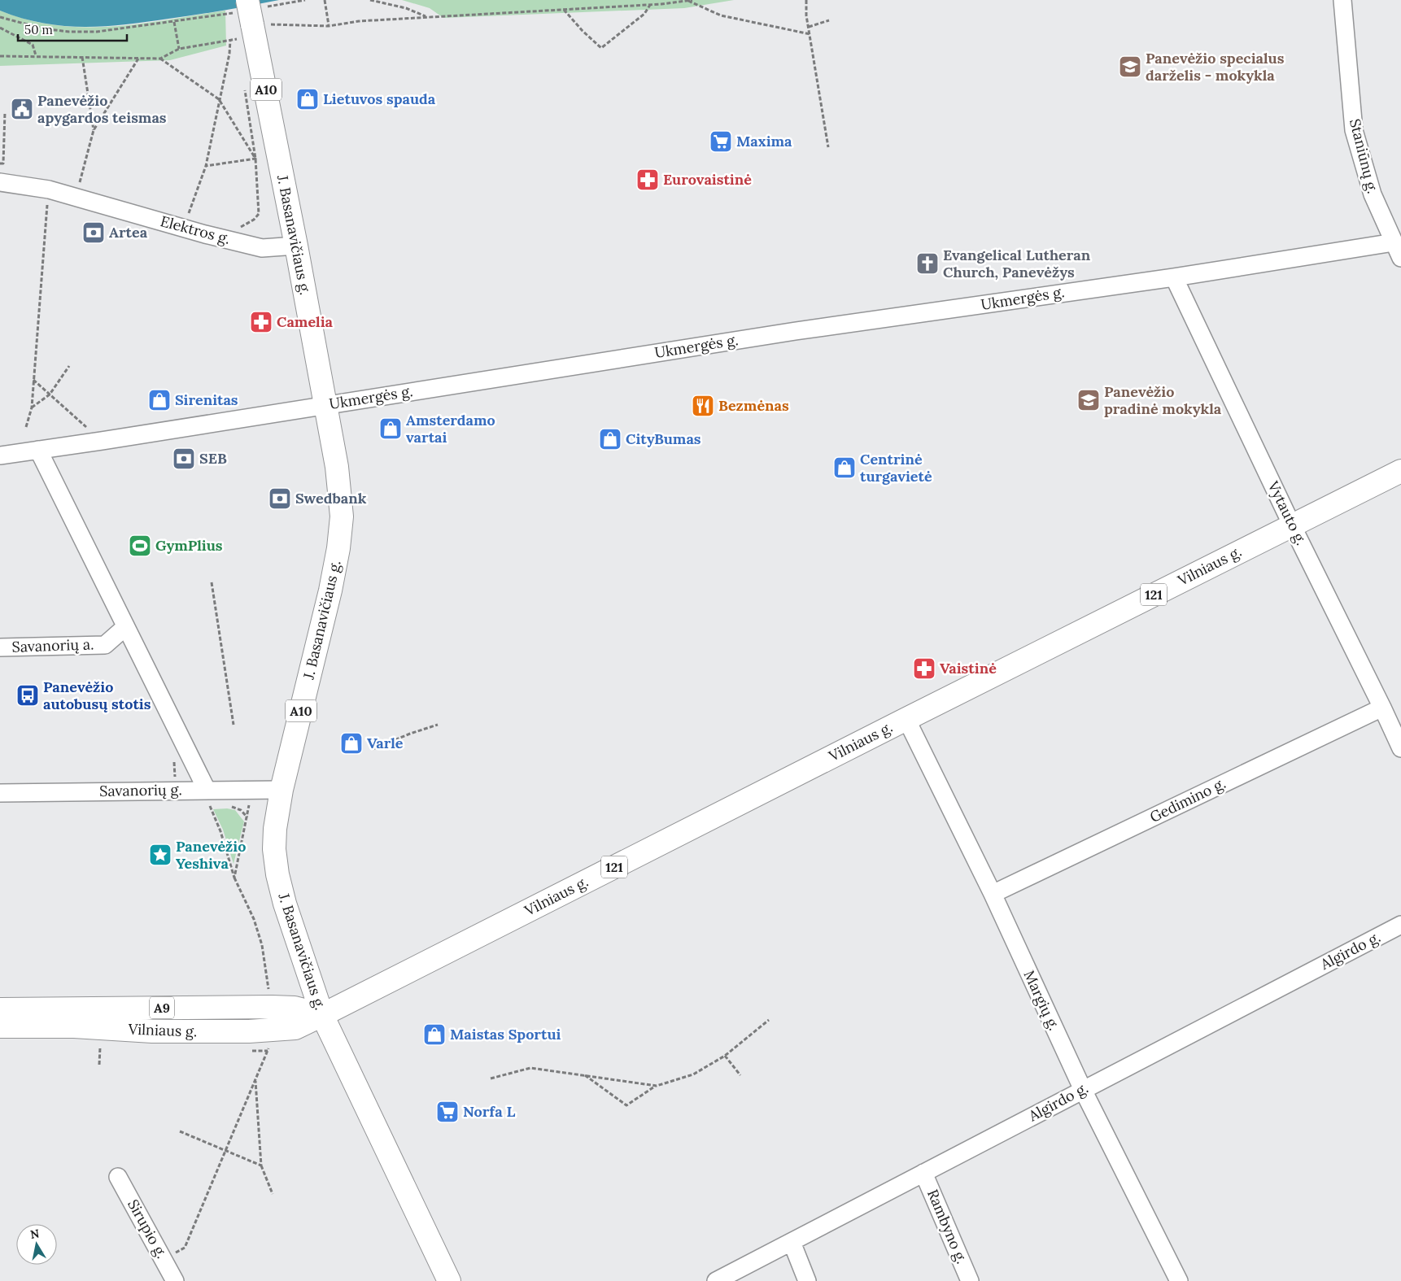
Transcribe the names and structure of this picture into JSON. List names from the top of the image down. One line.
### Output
{"streets":{"main road":["A10","J. Basanavičiaus g.","Vilniaus g.","121","A9"],"street":["Staniūnų g.","Elektros g.","Ukmergės g.","Vytauto g.","Savanorių a.","Savanorių g.","Gedimino g.","Algirdo g.","Margių g.","Rambyno g.","Sirupio g."]},"crossings":[["A10","J. Basanavičiaus g."],["Staniūnų g.","Ukmergės g."],["Elektros g.","J. Basanavičiaus g."],["J. Basanavičiaus g.","Ukmergės g."],["J. Basanavičiaus g.","Vilniaus g."],["J. Basanavičiaus g.","Savanorių g."],["Ukmergės g.","Vytauto g."],["Vytauto g.","Vilniaus g."],["Vytauto g.","Gedimino g."],["Vilniaus g.","Margių g."],["Gedimino g.","Margių g."],["Algirdo g.","Margių g."],["Algirdo g.","Rambyno g."]],"places":{"school or university":["Panevėžio specialus darželis - mokykla","Panevėžio pradinė mokykla"],"shop":["Lietuvos spauda","Sirenitas","Amsterdamo vartai","CityBumas","Centrinė turgavietė","Varle","Maistas Sportui"],"public building":["Panevėžio apygardos teismas"],"supermarket":["Maxima","Norfa L"],"pharmacy":["Eurovaistinė","Camelia","Vaistinė"],"bank":["Artea","SEB","Swedbank"],"church":["Evangelical Lutheran Church, Panevėžys"],"restaurant":["Bezmėnas"],"sports":["GymPlius"],"bus stop":["Panevėžio autobusų stotis"],"place":["Panevėžio Yeshiva"]},"scale_bar":"50 m","north":"top"}
